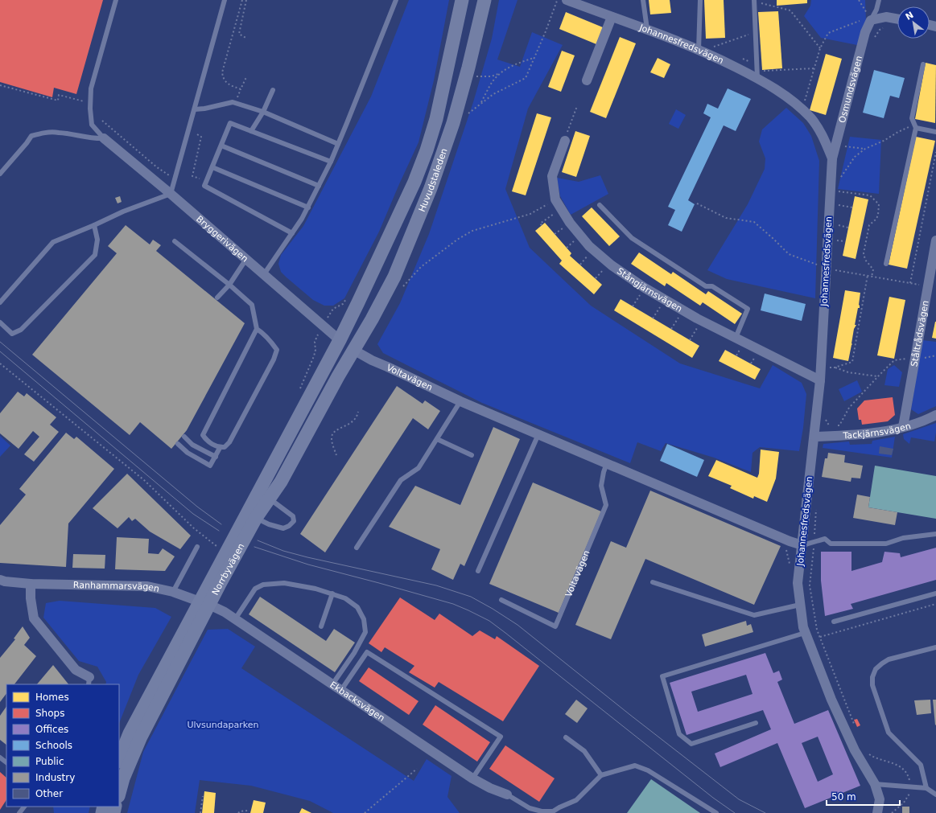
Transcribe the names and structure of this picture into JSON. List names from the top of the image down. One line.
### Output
{"streets":{"main road":["Huvudstaleden","Norrbyvägen"],"street":["Johannesfredsvägen","Osmundsvägen","Bryggerivägen","Stångjärnsvägen","Ståltrådsvägen","Voltavägen","Tackjärnsvägen","Ranhammarsvägen","Ekbacksvägen"]},"crossings":[["Johannesfredsvägen","Osmundsvägen"],["Johannesfredsvägen","Stångjärnsvägen"],["Johannesfredsvägen","Voltavägen"],["Johannesfredsvägen","Tackjärnsvägen"],["Huvudstaleden","Bryggerivägen"],["Huvudstaleden","Voltavägen"],["Huvudstaleden","Norrbyvägen"],["Bryggerivägen","Norrbyvägen"],["Ståltrådsvägen","Tackjärnsvägen"],["Voltavägen","Norrbyvägen"],["Norrbyvägen","Ranhammarsvägen"],["Norrbyvägen","Ekbacksvägen"],["Ranhammarsvägen","Ekbacksvägen"]],"parks":["Ulvsundaparken"],"legend":["Homes","Shops","Offices","Schools","Public","Industry","Other"],"scale_bar":"50 m","north":"top left"}
